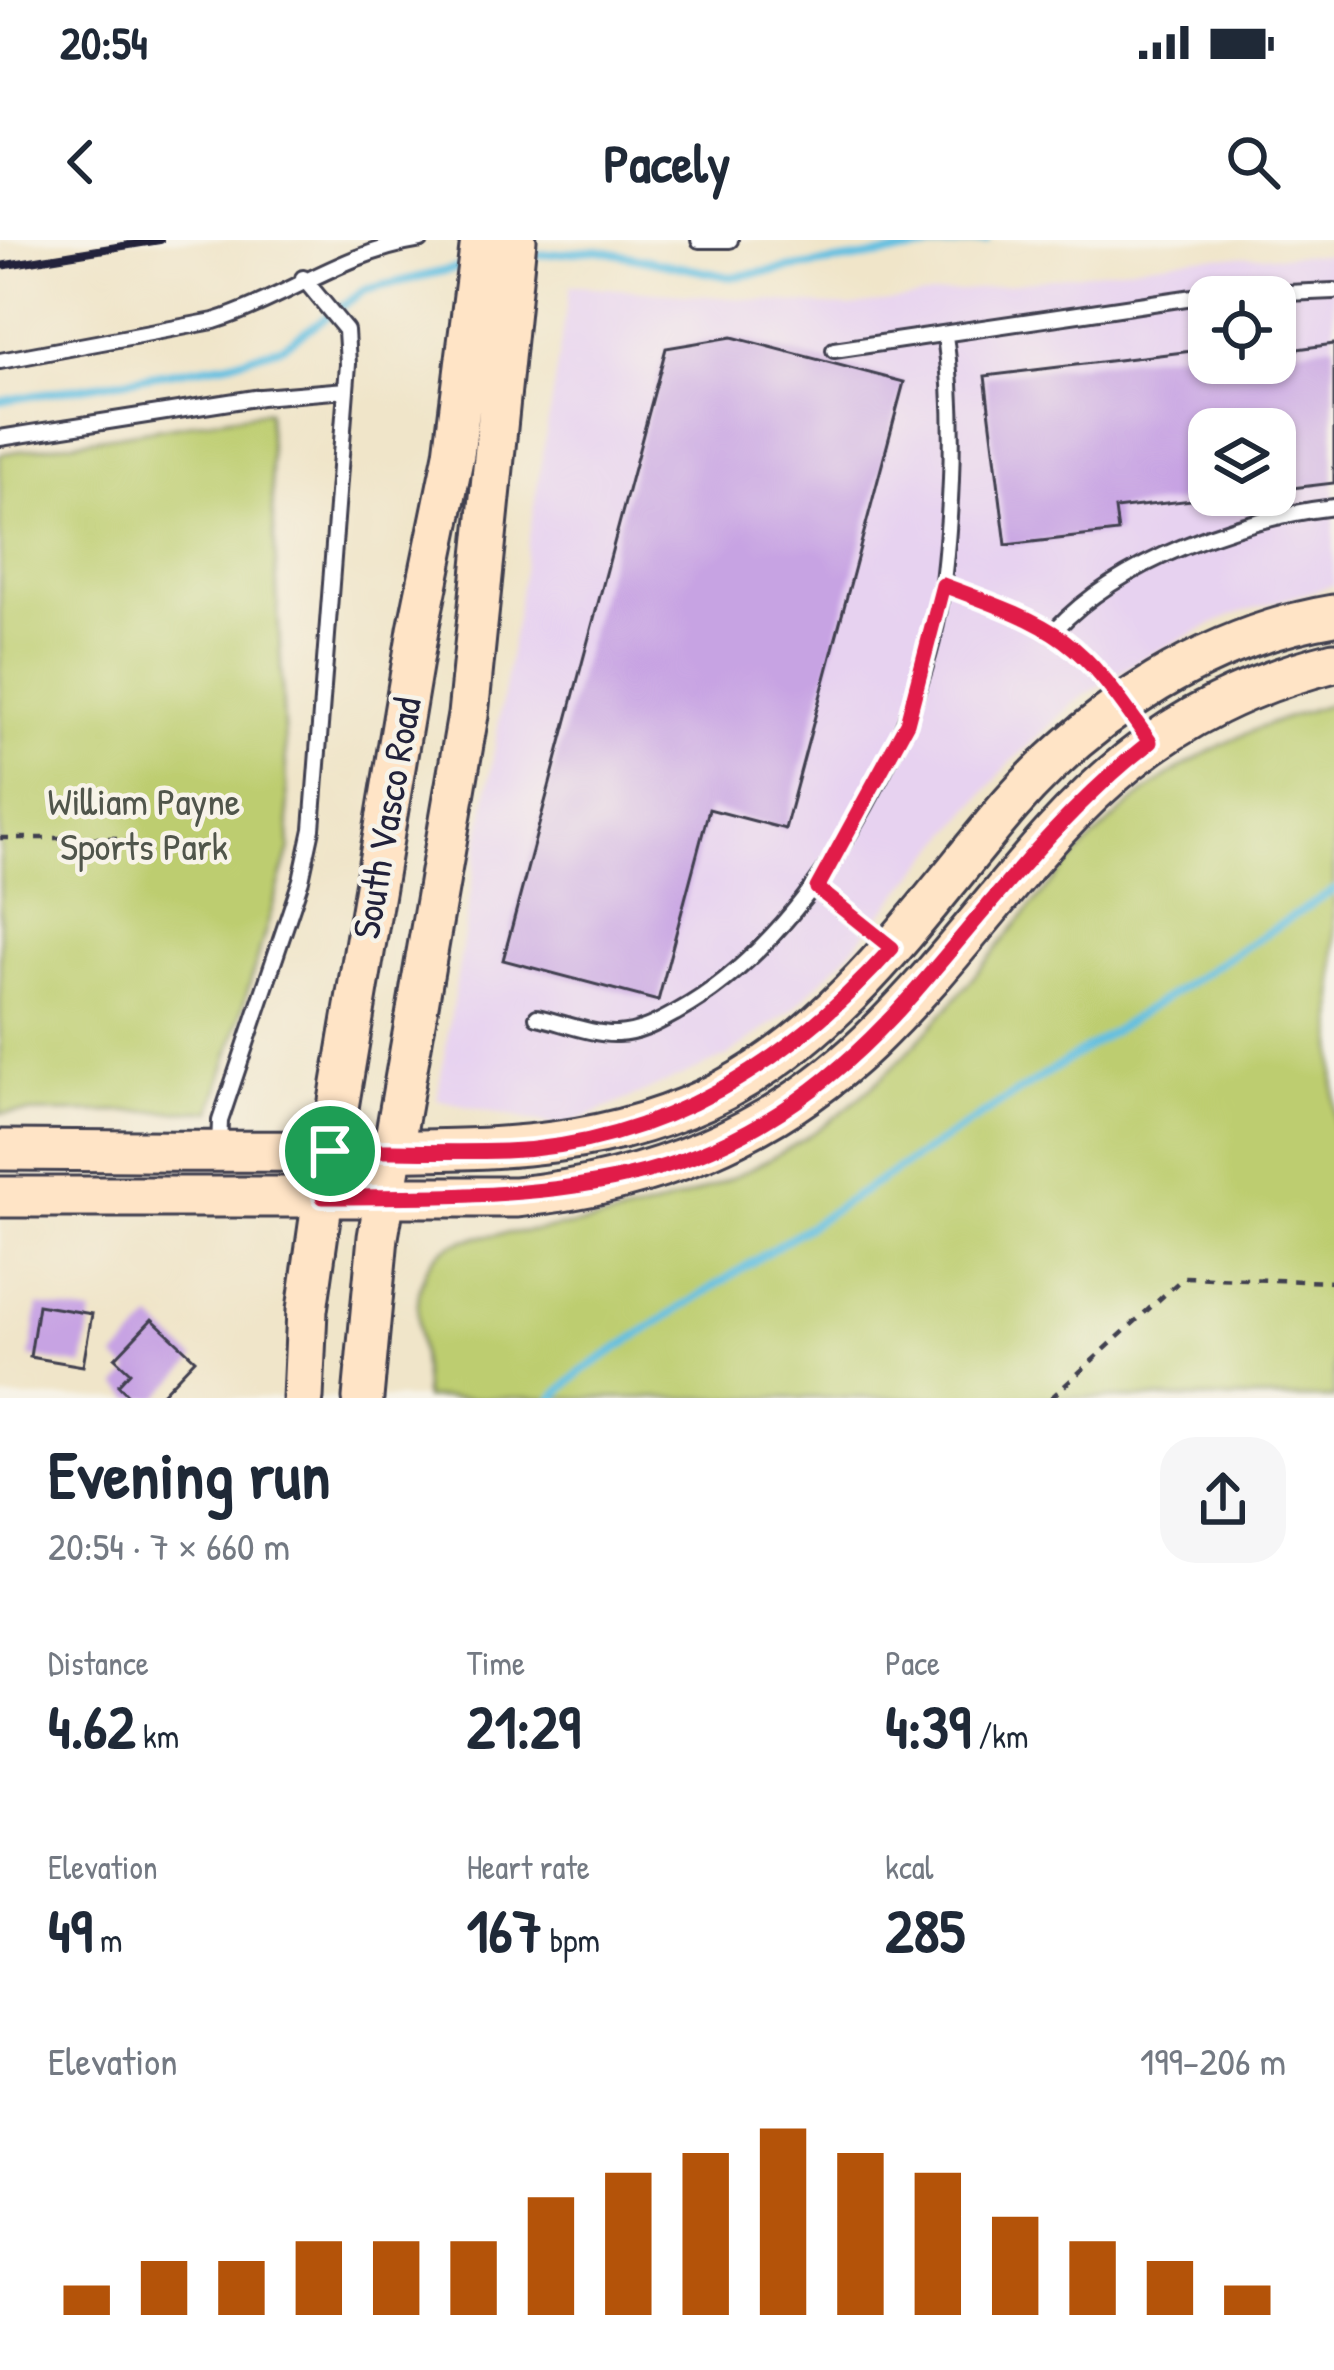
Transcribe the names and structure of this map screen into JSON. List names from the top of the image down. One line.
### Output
{"streets":{"main road":["South Vasco Road"]},"parks":["William Payne Sports Park"],"page":{"status":"20:54","header":"Pacely","heading":["Evening run","20:54 · 7 × 660 m"],"stats":[["Distance","4.62 km"],["Time","21:29"],["Pace","4:39 /km"],["Elevation","49 m"],["Heart rate","167 bpm"],["kcal","285"]],"chart":["Elevation","199–206 m"]}}
